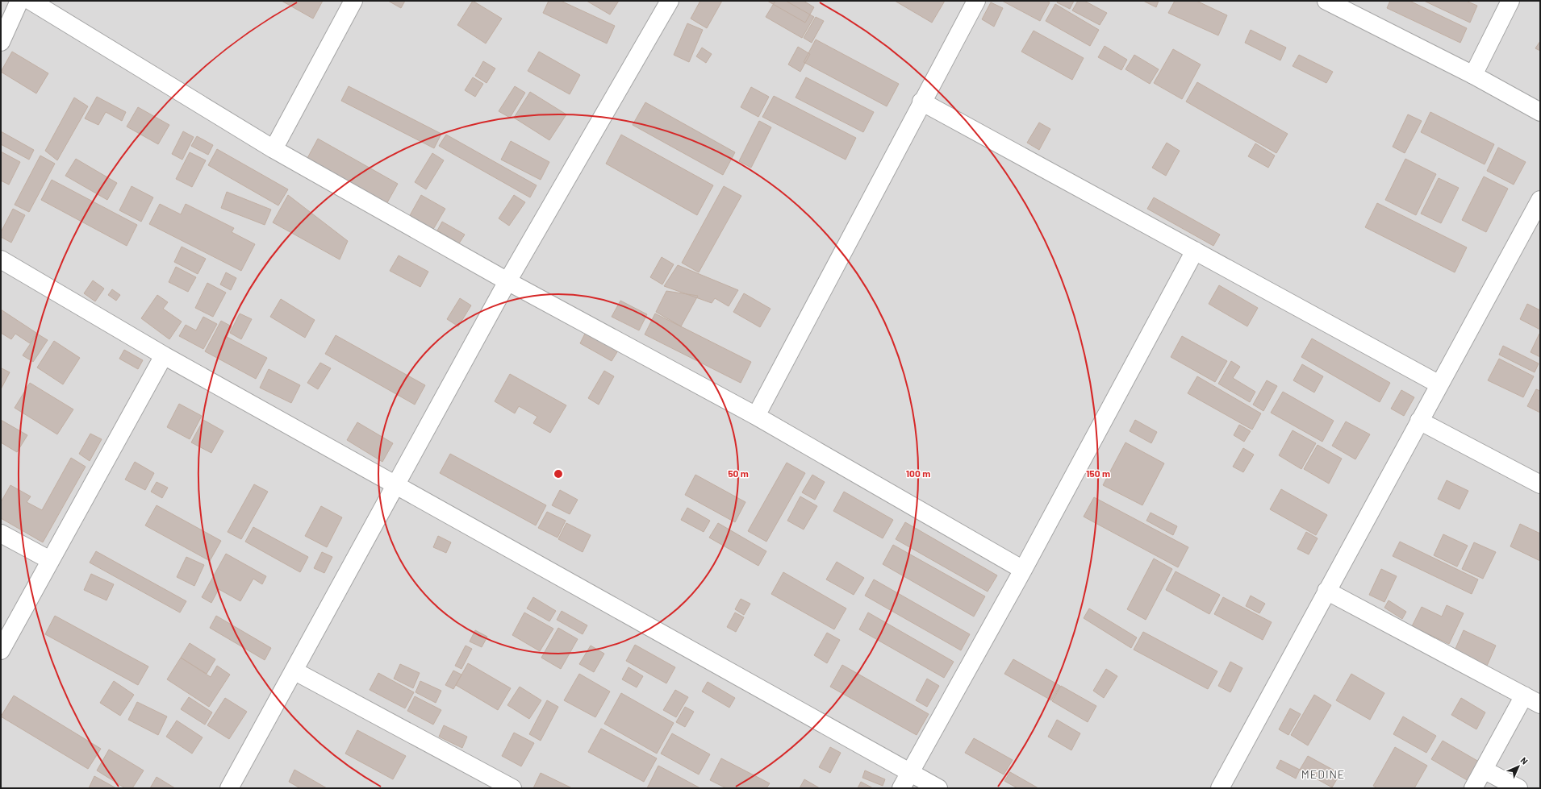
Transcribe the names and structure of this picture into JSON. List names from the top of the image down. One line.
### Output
{"districts":["MEDINE"],"north":"top right","rings":["50 m","100 m","150 m"]}
